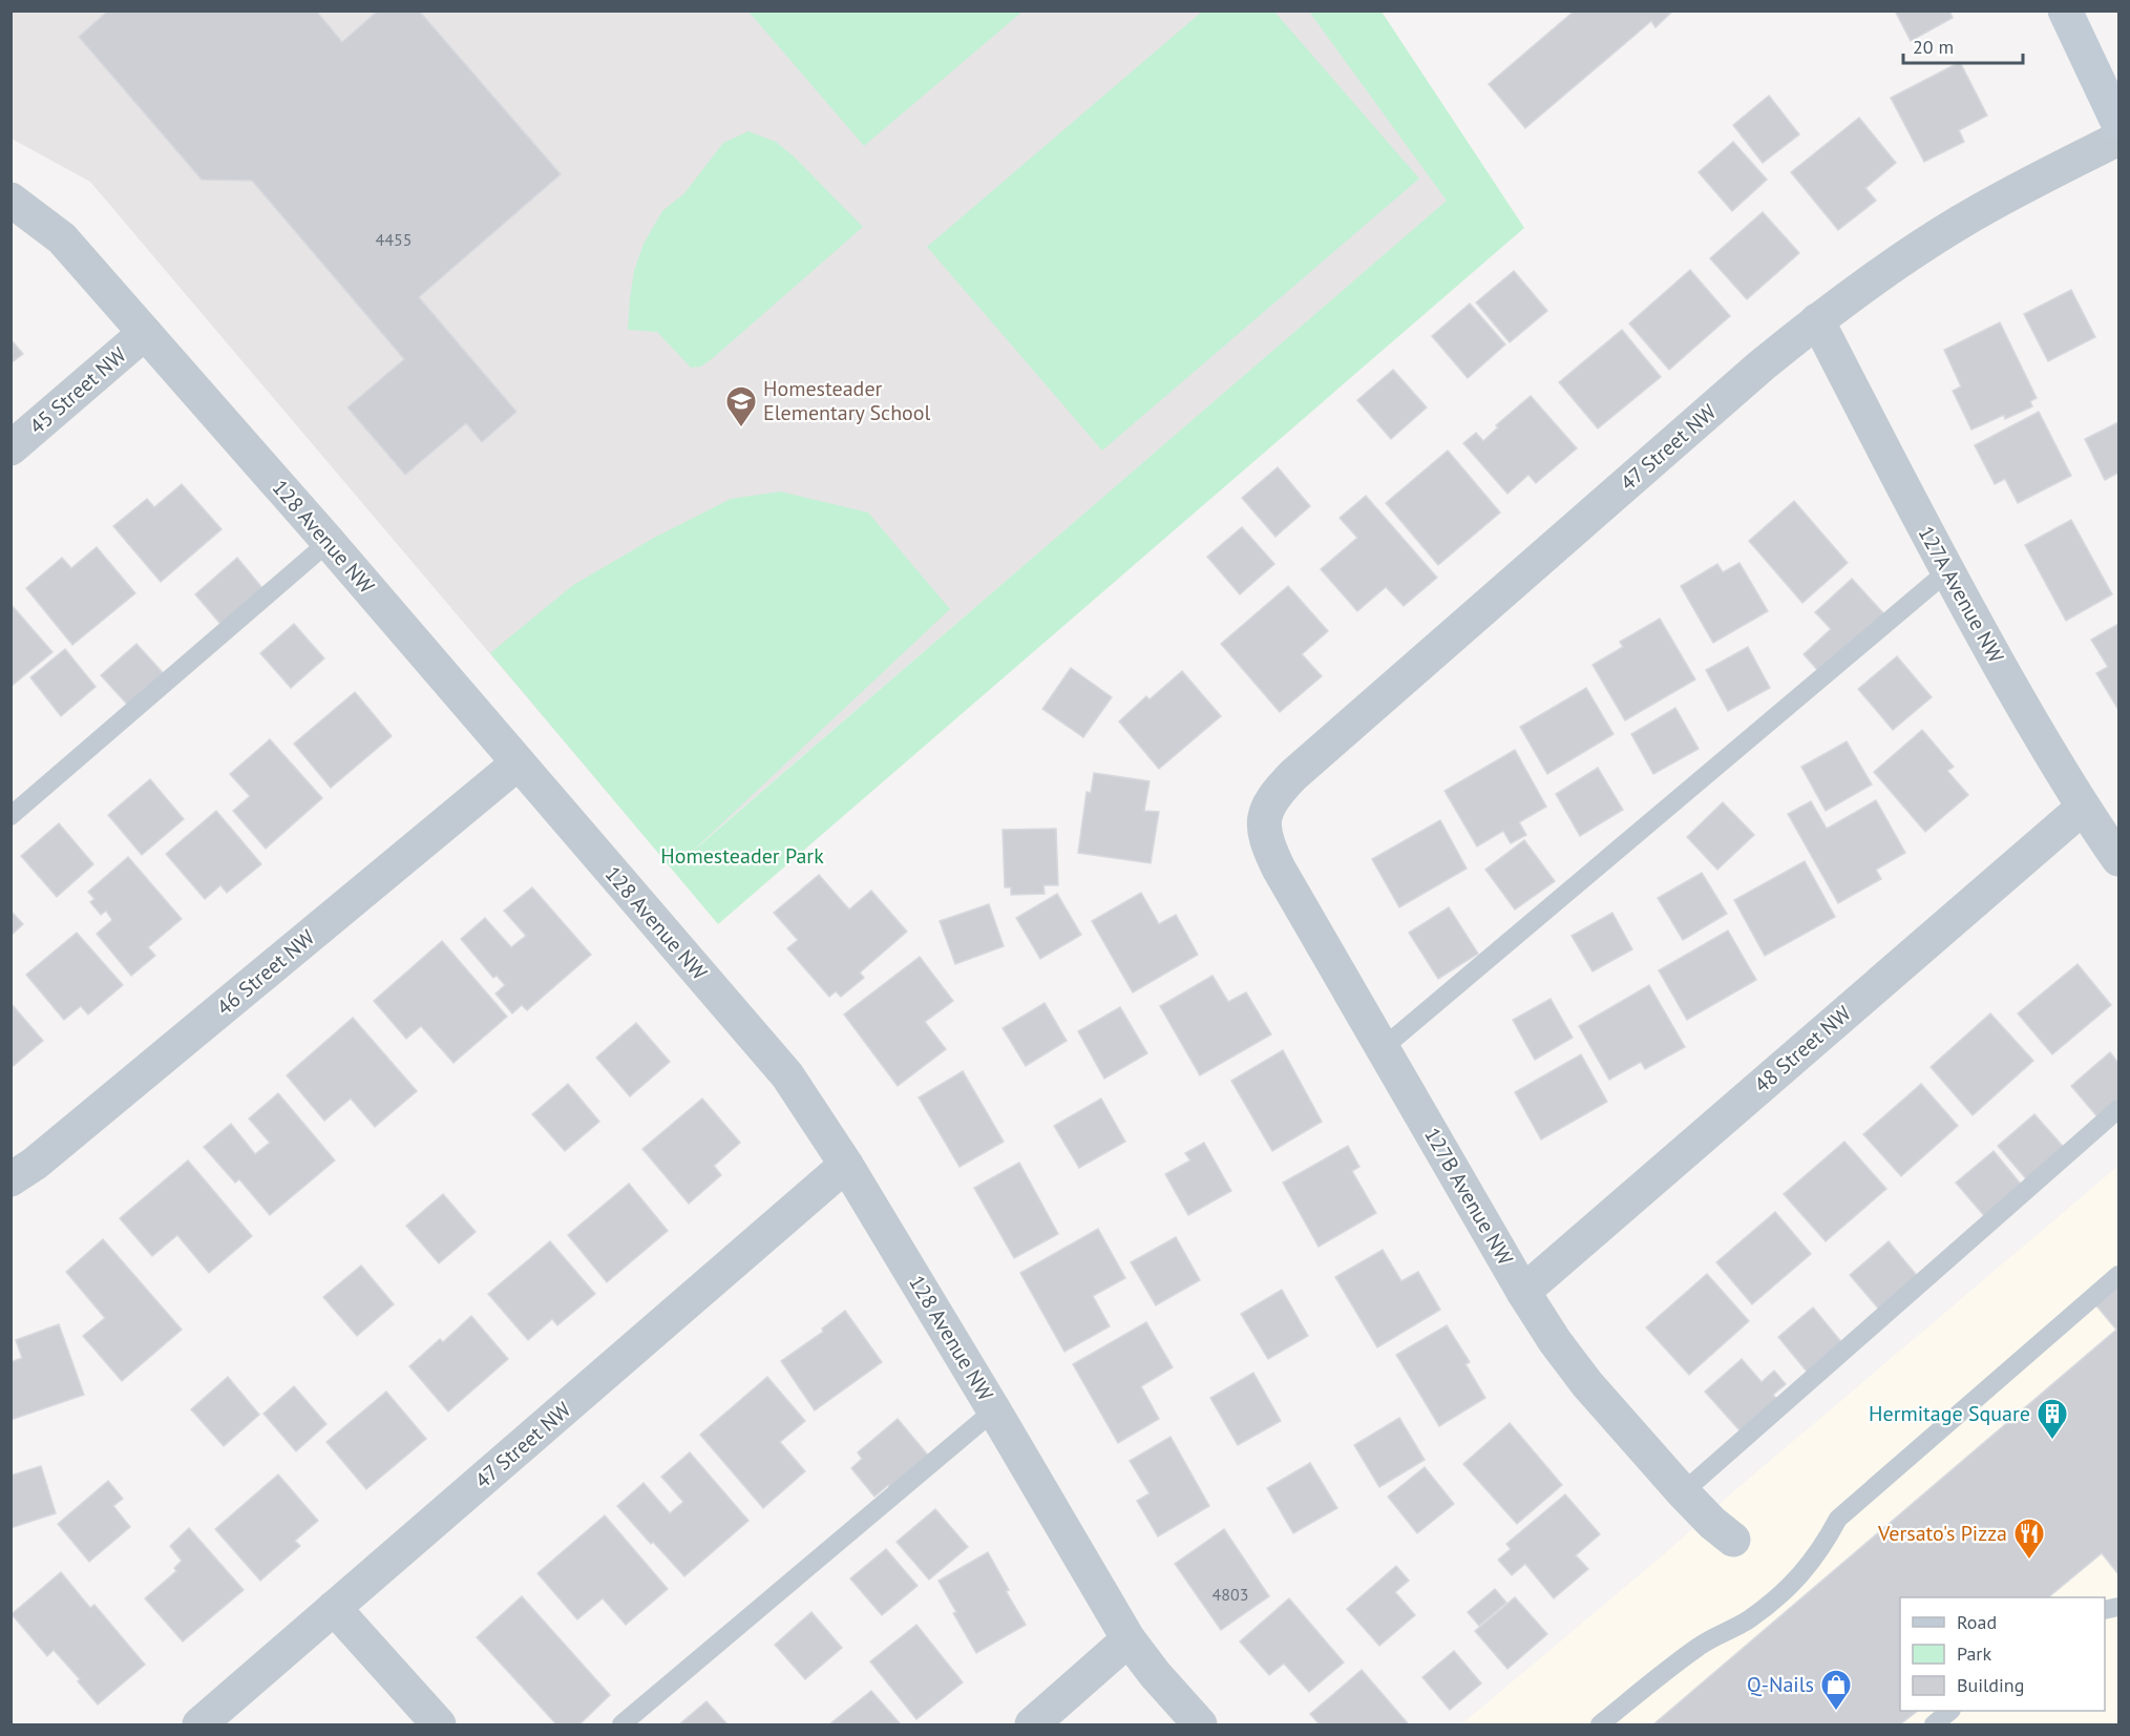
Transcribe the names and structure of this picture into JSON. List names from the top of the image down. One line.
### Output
{"streets":{"street":["45 Street NW","47 Street NW","128 Avenue NW","127A Avenue NW","46 Street NW","48 Street NW","127B Avenue NW"]},"crossings":[["45 Street NW","128 Avenue NW"],["47 Street NW","128 Avenue NW"],["47 Street NW","127A Avenue NW"],["47 Street NW","127B Avenue NW"],["128 Avenue NW","46 Street NW"],["127A Avenue NW","48 Street NW"],["48 Street NW","127B Avenue NW"]],"parks":["Homesteader Park"],"places":{"school or university":["Homesteader Elementary School"],"building":["Hermitage Square"],"restaurant":["Versato's Pizza"],"shop":["Q-Nails"]},"house_numbers":["4455","4803"],"legend":["Road","Park","Building"],"scale_bar":"20 m"}
